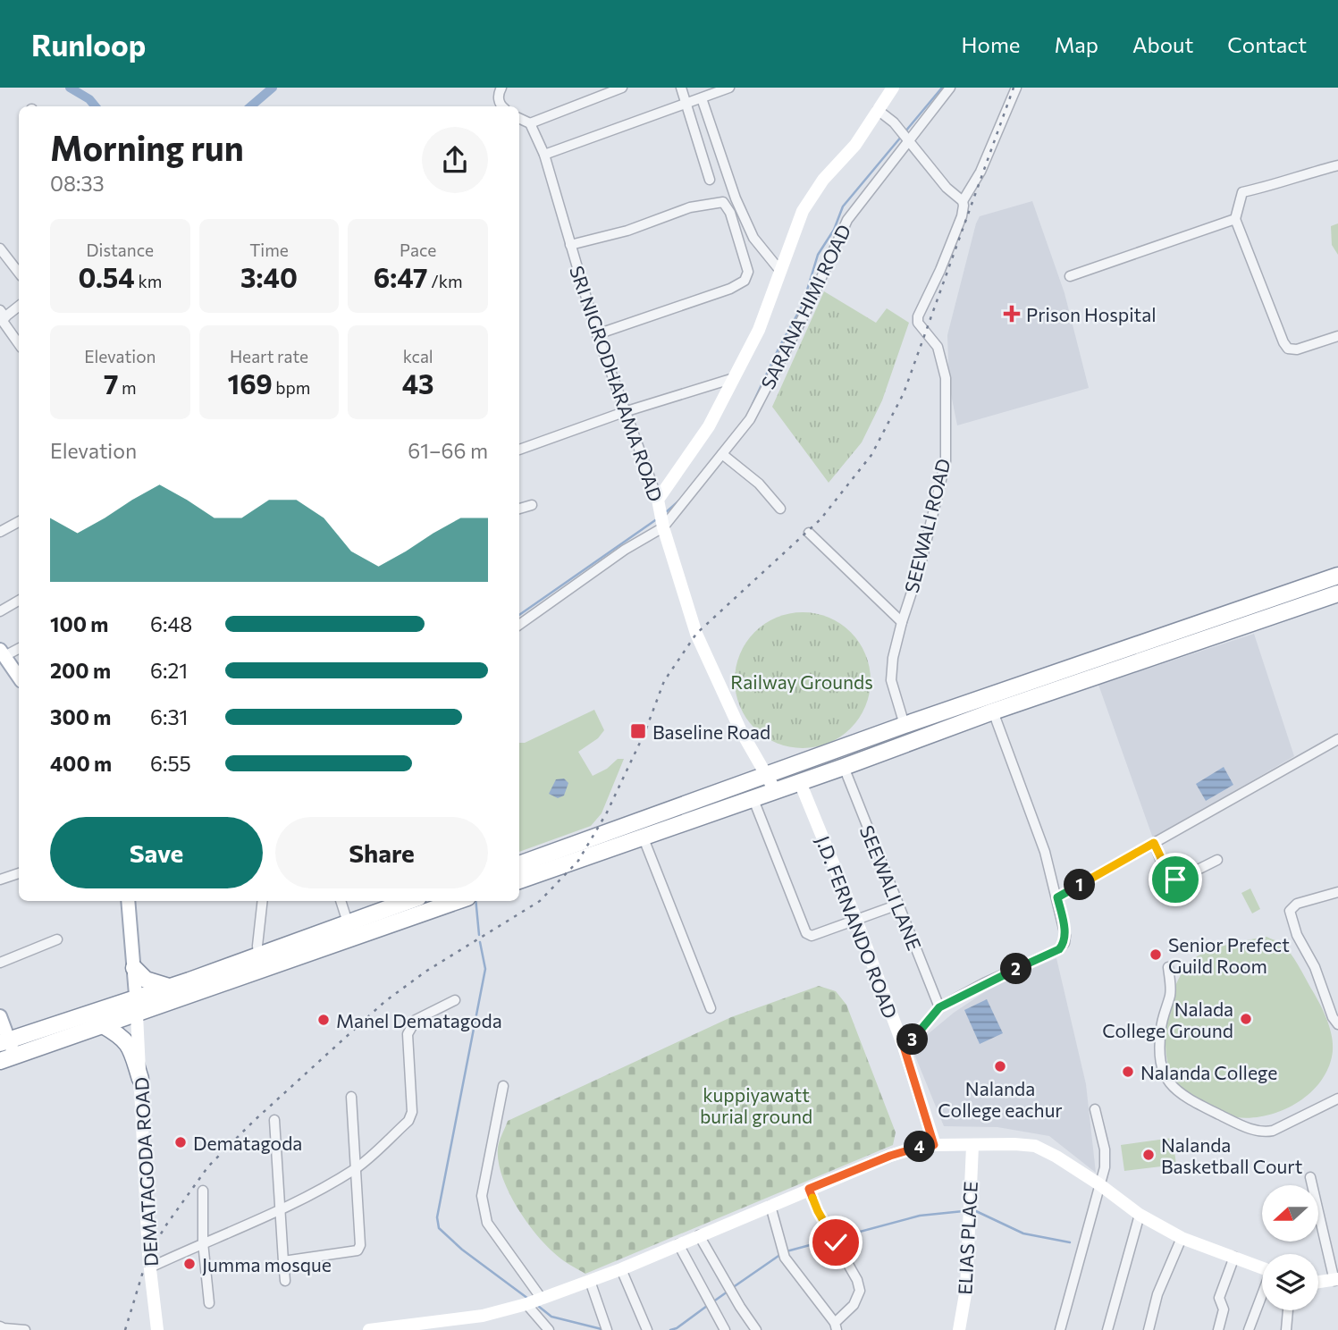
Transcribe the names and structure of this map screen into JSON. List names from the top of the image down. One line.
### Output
{"streets":{"main road":["SRI NIGRODHARAMA ROAD","J.D. FERNANDO ROAD","DEMATAGODA ROAD","ELIAS PLACE"],"street":["SARANA HIMI ROAD","SEEWALI ROAD","SEEWALI LANE"]},"crossings":[["SARANA HIMI ROAD","SRI NIGRODHARAMA ROAD"]],"parks":["Railway Grounds","kuppiyawatt burial ground"],"places":{"health":["Prison Hospital"],"transit":["Baseline Road"],"other":["Senior Prefect Guild Room","Nalada College Ground","Manel Dematagoda","Nalanda College eachur","Nalanda College","Dematagoda","Nalanda Basketball Court","Jumma mosque"]},"north":"left","page":{"header":"Runloop","nav":["Home","Map","About","Contact"],"heading":["Morning run","08:33"],"stats":[["Distance","0.54 km"],["Time","3:40"],["Pace","6:47 /km"],["Elevation","7 m"],["Heart rate","169 bpm"],["kcal","43"]],"chart":["Elevation","61–66 m"],"list":[{"name":"100 m","note":"6:48"},{"name":"200 m","note":"6:21"},{"name":"300 m","note":"6:31"},{"name":"400 m","note":"6:55"}],"buttons":["Save","Share"],"pins":["1","2","3","4"]}}
